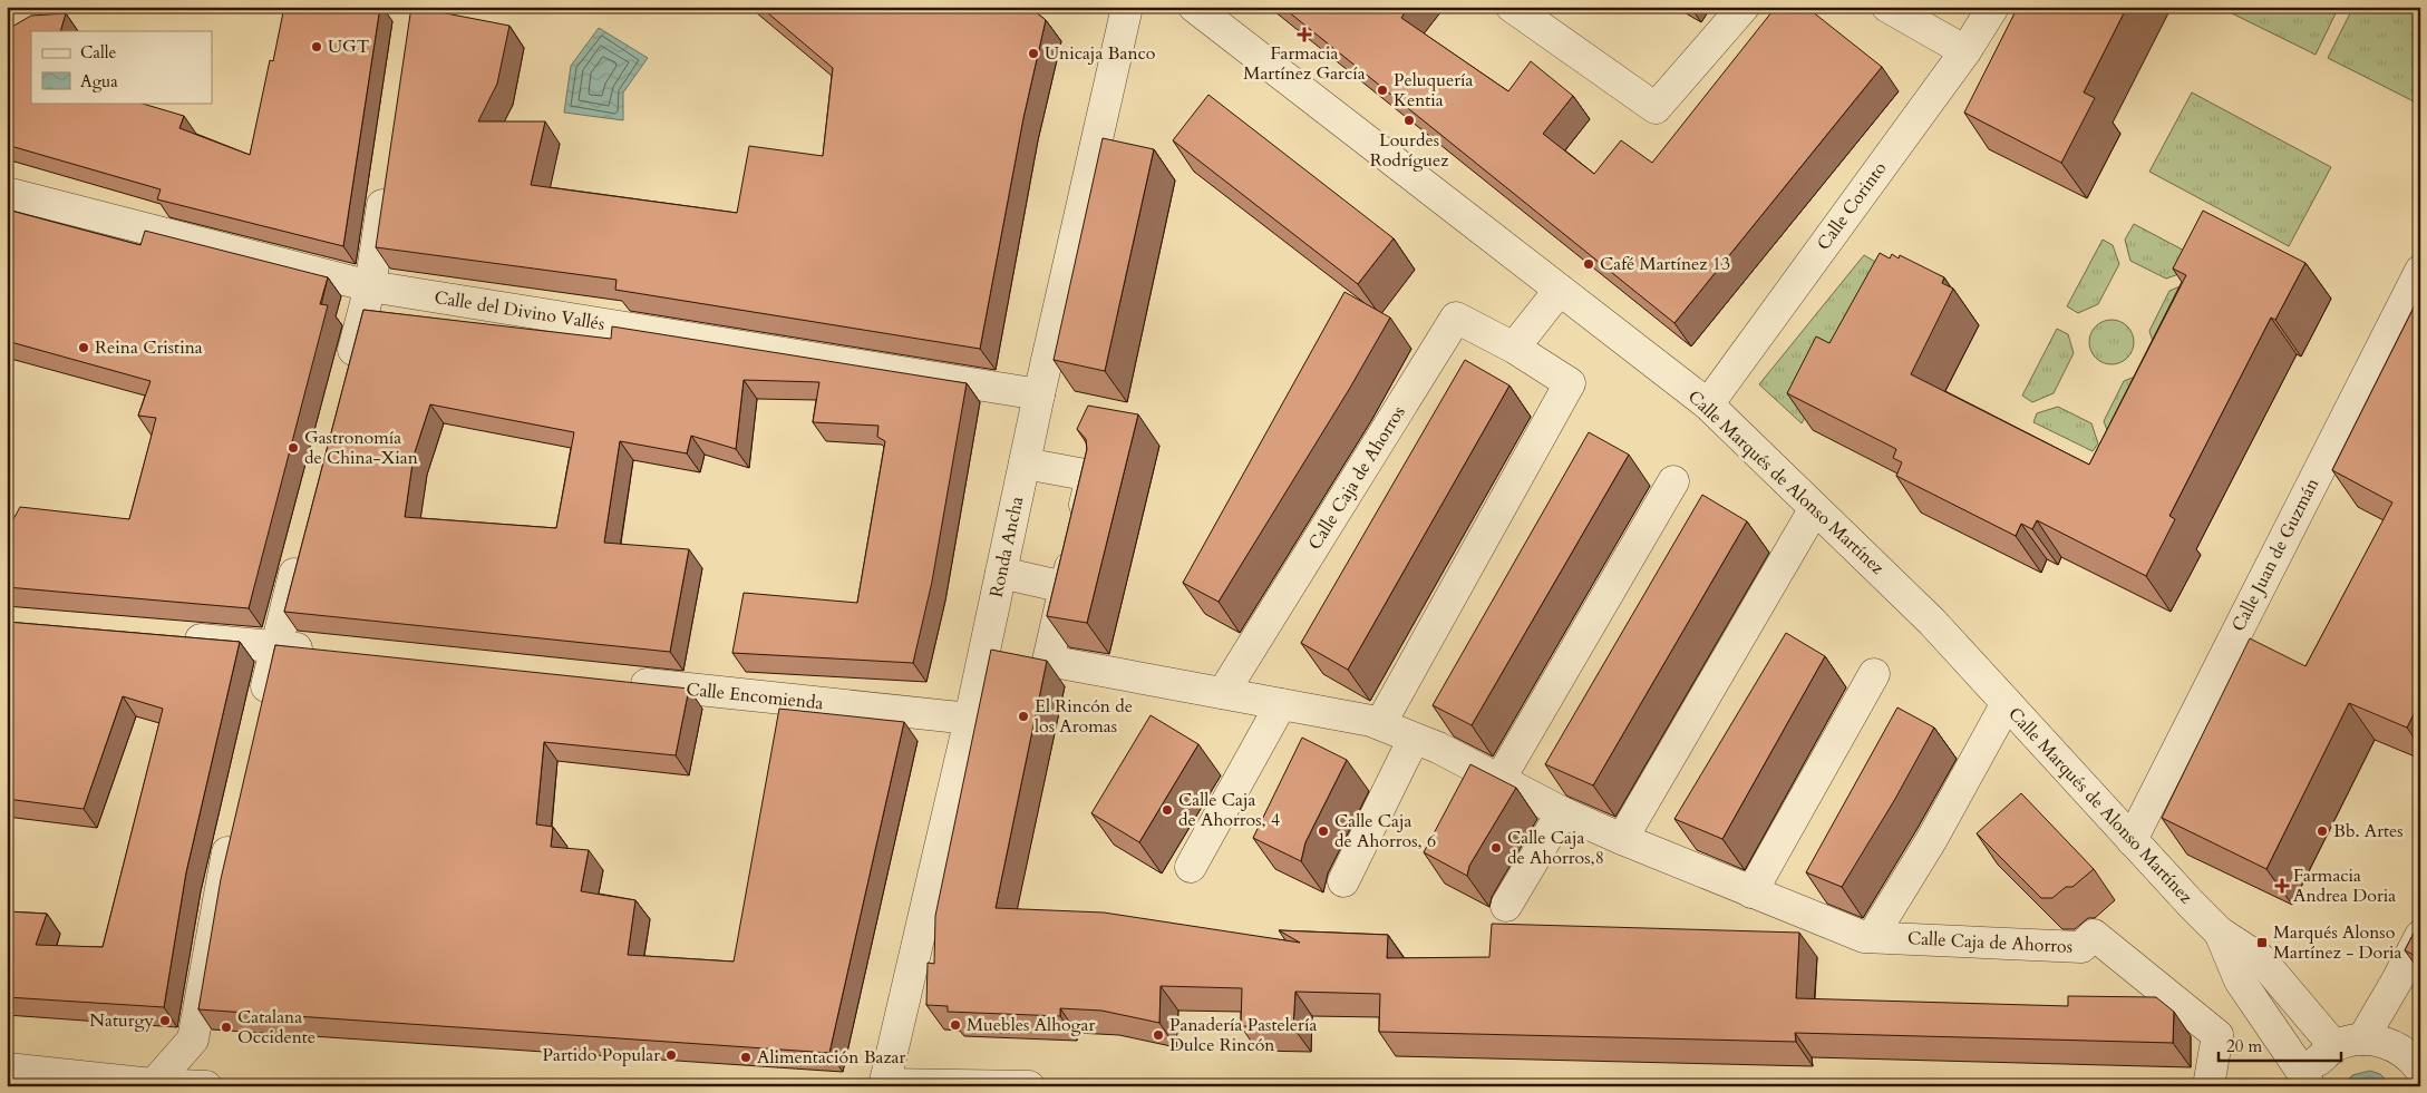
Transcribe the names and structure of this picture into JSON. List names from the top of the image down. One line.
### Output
{"streets":{"street":["Calle Corinto","Calle del Divino Vallés","Calle Caja de Ahorros","Calle Marqués de Alonso Martínez","Ronda Ancha","Calle Juan de Guzmán","Calle Encomienda"]},"crossings":[["Calle Corinto","Calle Marqués de Alonso Martínez"],["Calle del Divino Vallés","Ronda Ancha"],["Calle Caja de Ahorros","Calle Marqués de Alonso Martínez"],["Calle Caja de Ahorros","Ronda Ancha"],["Calle Marqués de Alonso Martínez","Calle Juan de Guzmán"],["Ronda Ancha","Calle Encomienda"]],"places":{"health":["Farmacia Martínez García","Farmacia Andrea Doria"],"other":["UGT","Unicaja Banco","Peluquería Kentia","Lourdes Rodríguez","Café Martínez 13","Reina Cristina","Gastronomía de China-Xian","El Rincón de los Aromas","Calle Caja de Ahorros, 4","Calle Caja de Ahorros, 6","Bb. Artes","Calle Caja de Ahorros,8","Naturgy","Muebles Alhogar","Catalana Occidente","Panadería Pastelería Dulce Rincón","Partido Popular","Alimentación Bazar"],"transit":["Marqués Alonso Martínez - Doria"]},"legend":["Calle","Agua"],"scale_bar":"20 m"}
